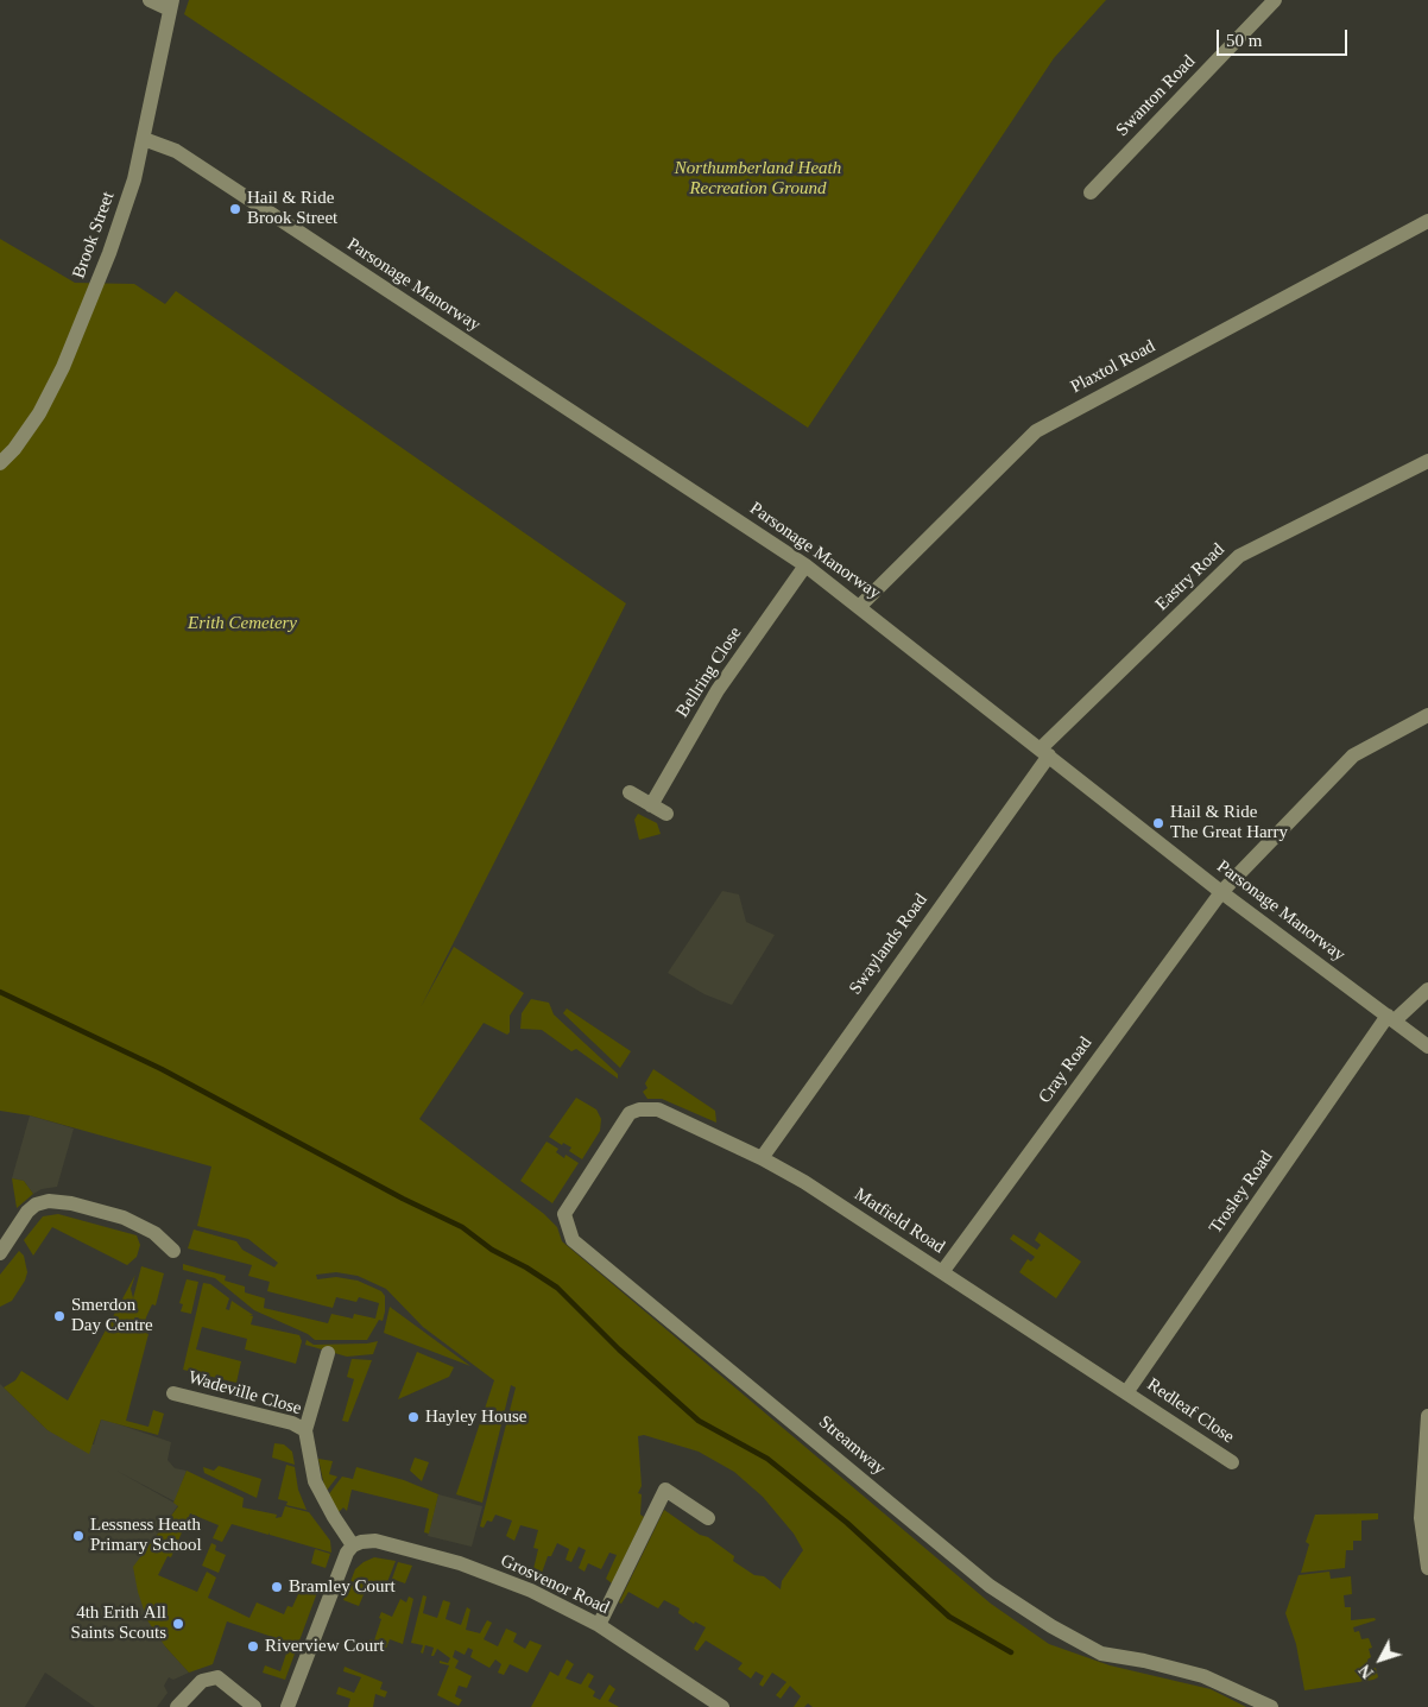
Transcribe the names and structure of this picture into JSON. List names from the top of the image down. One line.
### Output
{"streets":{"street":["Swanton Road","Brook Street","Parsonage Manorway","Plaxtol Road","Eastry Road","Bellring Close","Swaylands Road","Cray Road","Trosley Road","Matfield Road","Wadeville Close","Redleaf Close","Streamway","Grosvenor Road"]},"crossings":[["Brook Street","Parsonage Manorway"],["Parsonage Manorway","Plaxtol Road"],["Parsonage Manorway","Eastry Road"],["Parsonage Manorway","Bellring Close"],["Parsonage Manorway","Swaylands Road"],["Parsonage Manorway","Cray Road"],["Parsonage Manorway","Trosley Road"],["Eastry Road","Swaylands Road"],["Swaylands Road","Matfield Road"],["Cray Road","Matfield Road"],["Trosley Road","Matfield Road"],["Trosley Road","Redleaf Close"],["Matfield Road","Redleaf Close"],["Matfield Road","Streamway"],["Wadeville Close","Grosvenor Road"]],"parks":["Northumberland Heath Recreation Ground","Erith Cemetery"],"places":["Hail & Ride Brook Street","Hail & Ride The Great Harry","Smerdon Day Centre","Hayley House","Lessness Heath Primary School","Bramley Court","4th Erith All Saints Scouts","Riverview Court"],"scale_bar":"50 m","north":"bottom left"}
